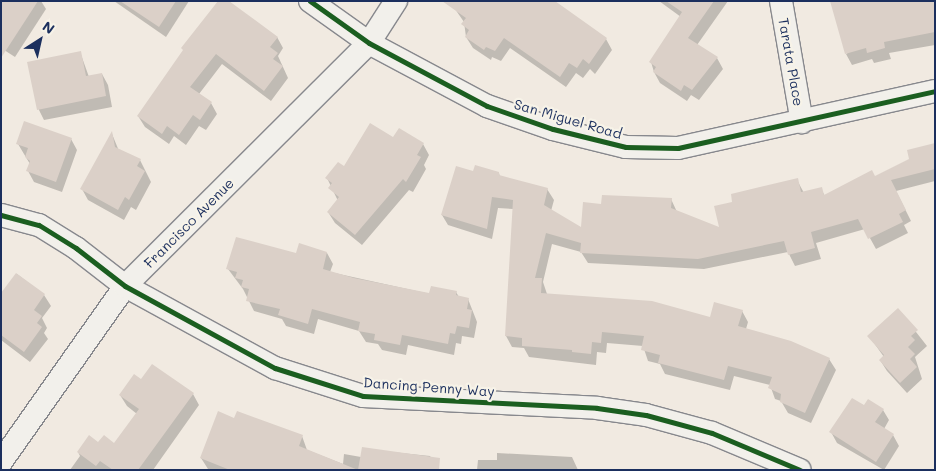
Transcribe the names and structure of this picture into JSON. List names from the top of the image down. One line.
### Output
{"streets":{"street":["Tarata Place","San Miguel Road","Francisco Avenue","Dancing Penny Way"]},"crossings":[["Tarata Place","San Miguel Road"],["San Miguel Road","Francisco Avenue"],["Francisco Avenue","Dancing Penny Way"]],"north":"top right"}
